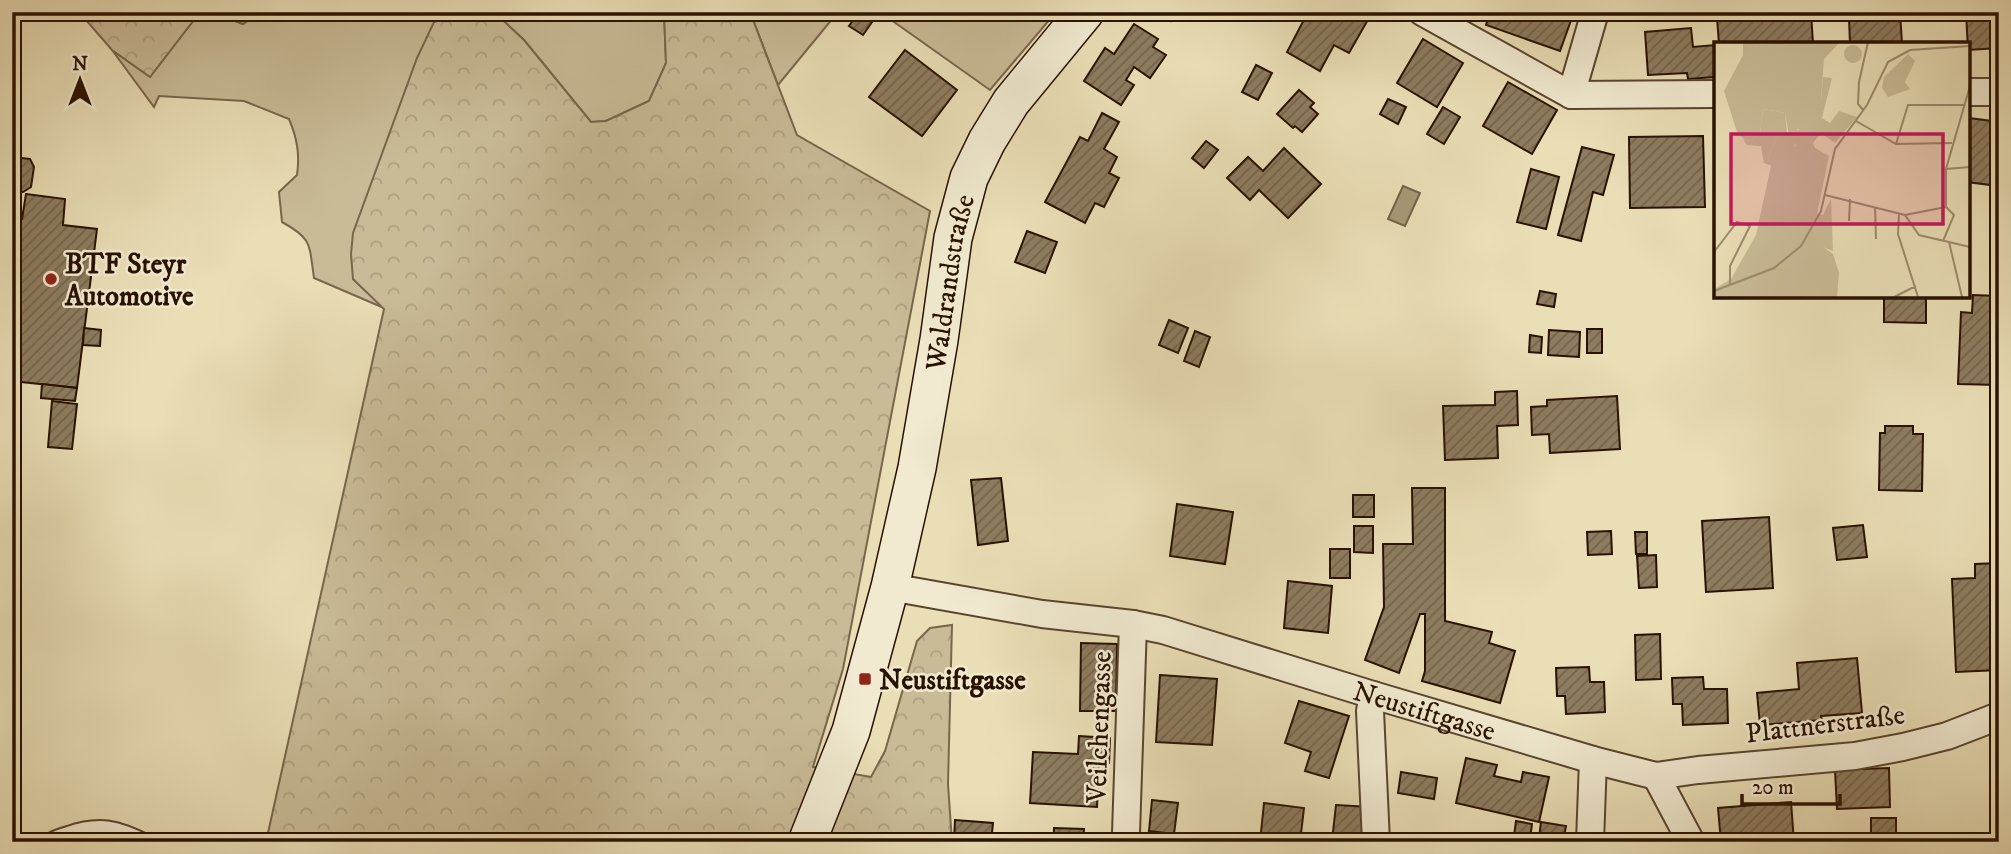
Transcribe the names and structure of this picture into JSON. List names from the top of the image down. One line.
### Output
{"streets":{"street":["Waldrandstraße","Neustiftgasse","Plattnerstraße","Veilchengasse"]},"crossings":[["Waldrandstraße","Neustiftgasse"],["Neustiftgasse","Plattnerstraße"],["Neustiftgasse","Veilchengasse"]],"places":{"other":["BTF Steyr Automotive"],"transit":["Neustiftgasse"]},"scale_bar":"20 m","north":"top"}
